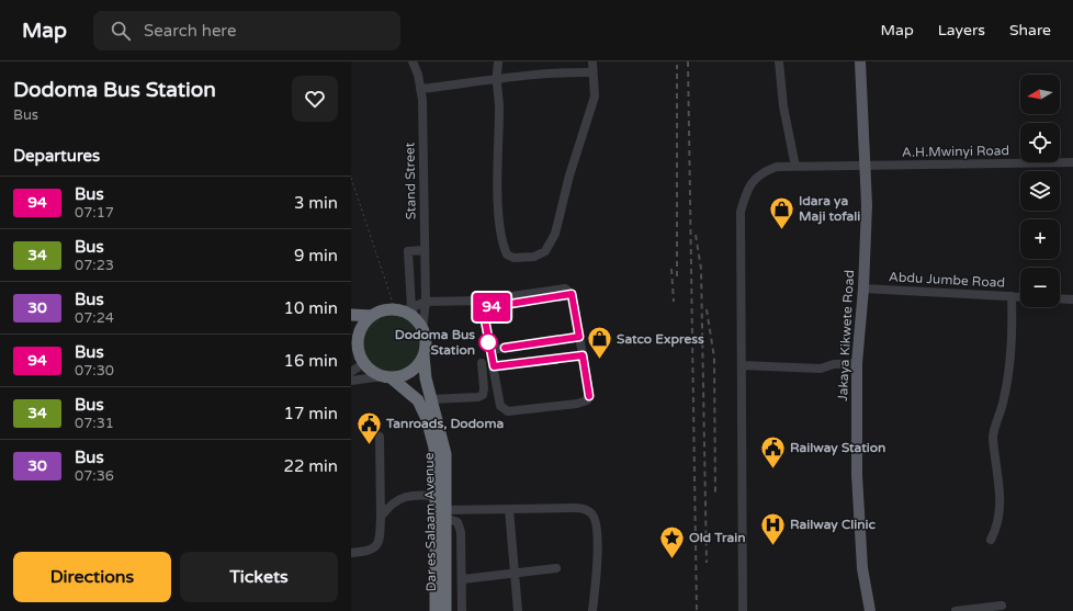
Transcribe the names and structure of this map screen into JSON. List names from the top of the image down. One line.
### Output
{"streets":{"highway":["Dar es Salaam Avenue"],"main road":["Jakaya Kikwete Road"],"street":["A.H.Mwinyi Road","Stand Street","Abdu Jumbe Road"]},"crossings":[["A.H.Mwinyi Road","Jakaya Kikwete Road"],["Stand Street","Dar es Salaam Avenue"],["Abdu Jumbe Road","Jakaya Kikwete Road"]],"places":{"shop":["Idara ya Maji tofali","Satco Express"],"other":["Dodoma Bus Station"],"public building":["Tanroads, Dodoma","Railway Station"],"hospital":["Railway Clinic"],"place":["Old Train"]},"lines":["bus line 94"],"north":"left","page":{"header":"Map","search":"Search here","nav":["Map","Layers","Share"],"heading":[["Dodoma Bus Station","Bus"],"Departures"],"on_map":"94","map_buttons":["+","−"],"list":[{"mark":"94","name":"Bus","note":"07:17","value":"3 min"},{"mark":"34","name":"Bus","note":"07:23","value":"9 min"},{"mark":"30","name":"Bus","note":"07:24","value":"10 min"},{"mark":"94","name":"Bus","note":"07:30","value":"16 min"},{"mark":"34","name":"Bus","note":"07:31","value":"17 min"},{"mark":"30","name":"Bus","note":"07:36","value":"22 min"}],"buttons":["Directions","Tickets"]}}
